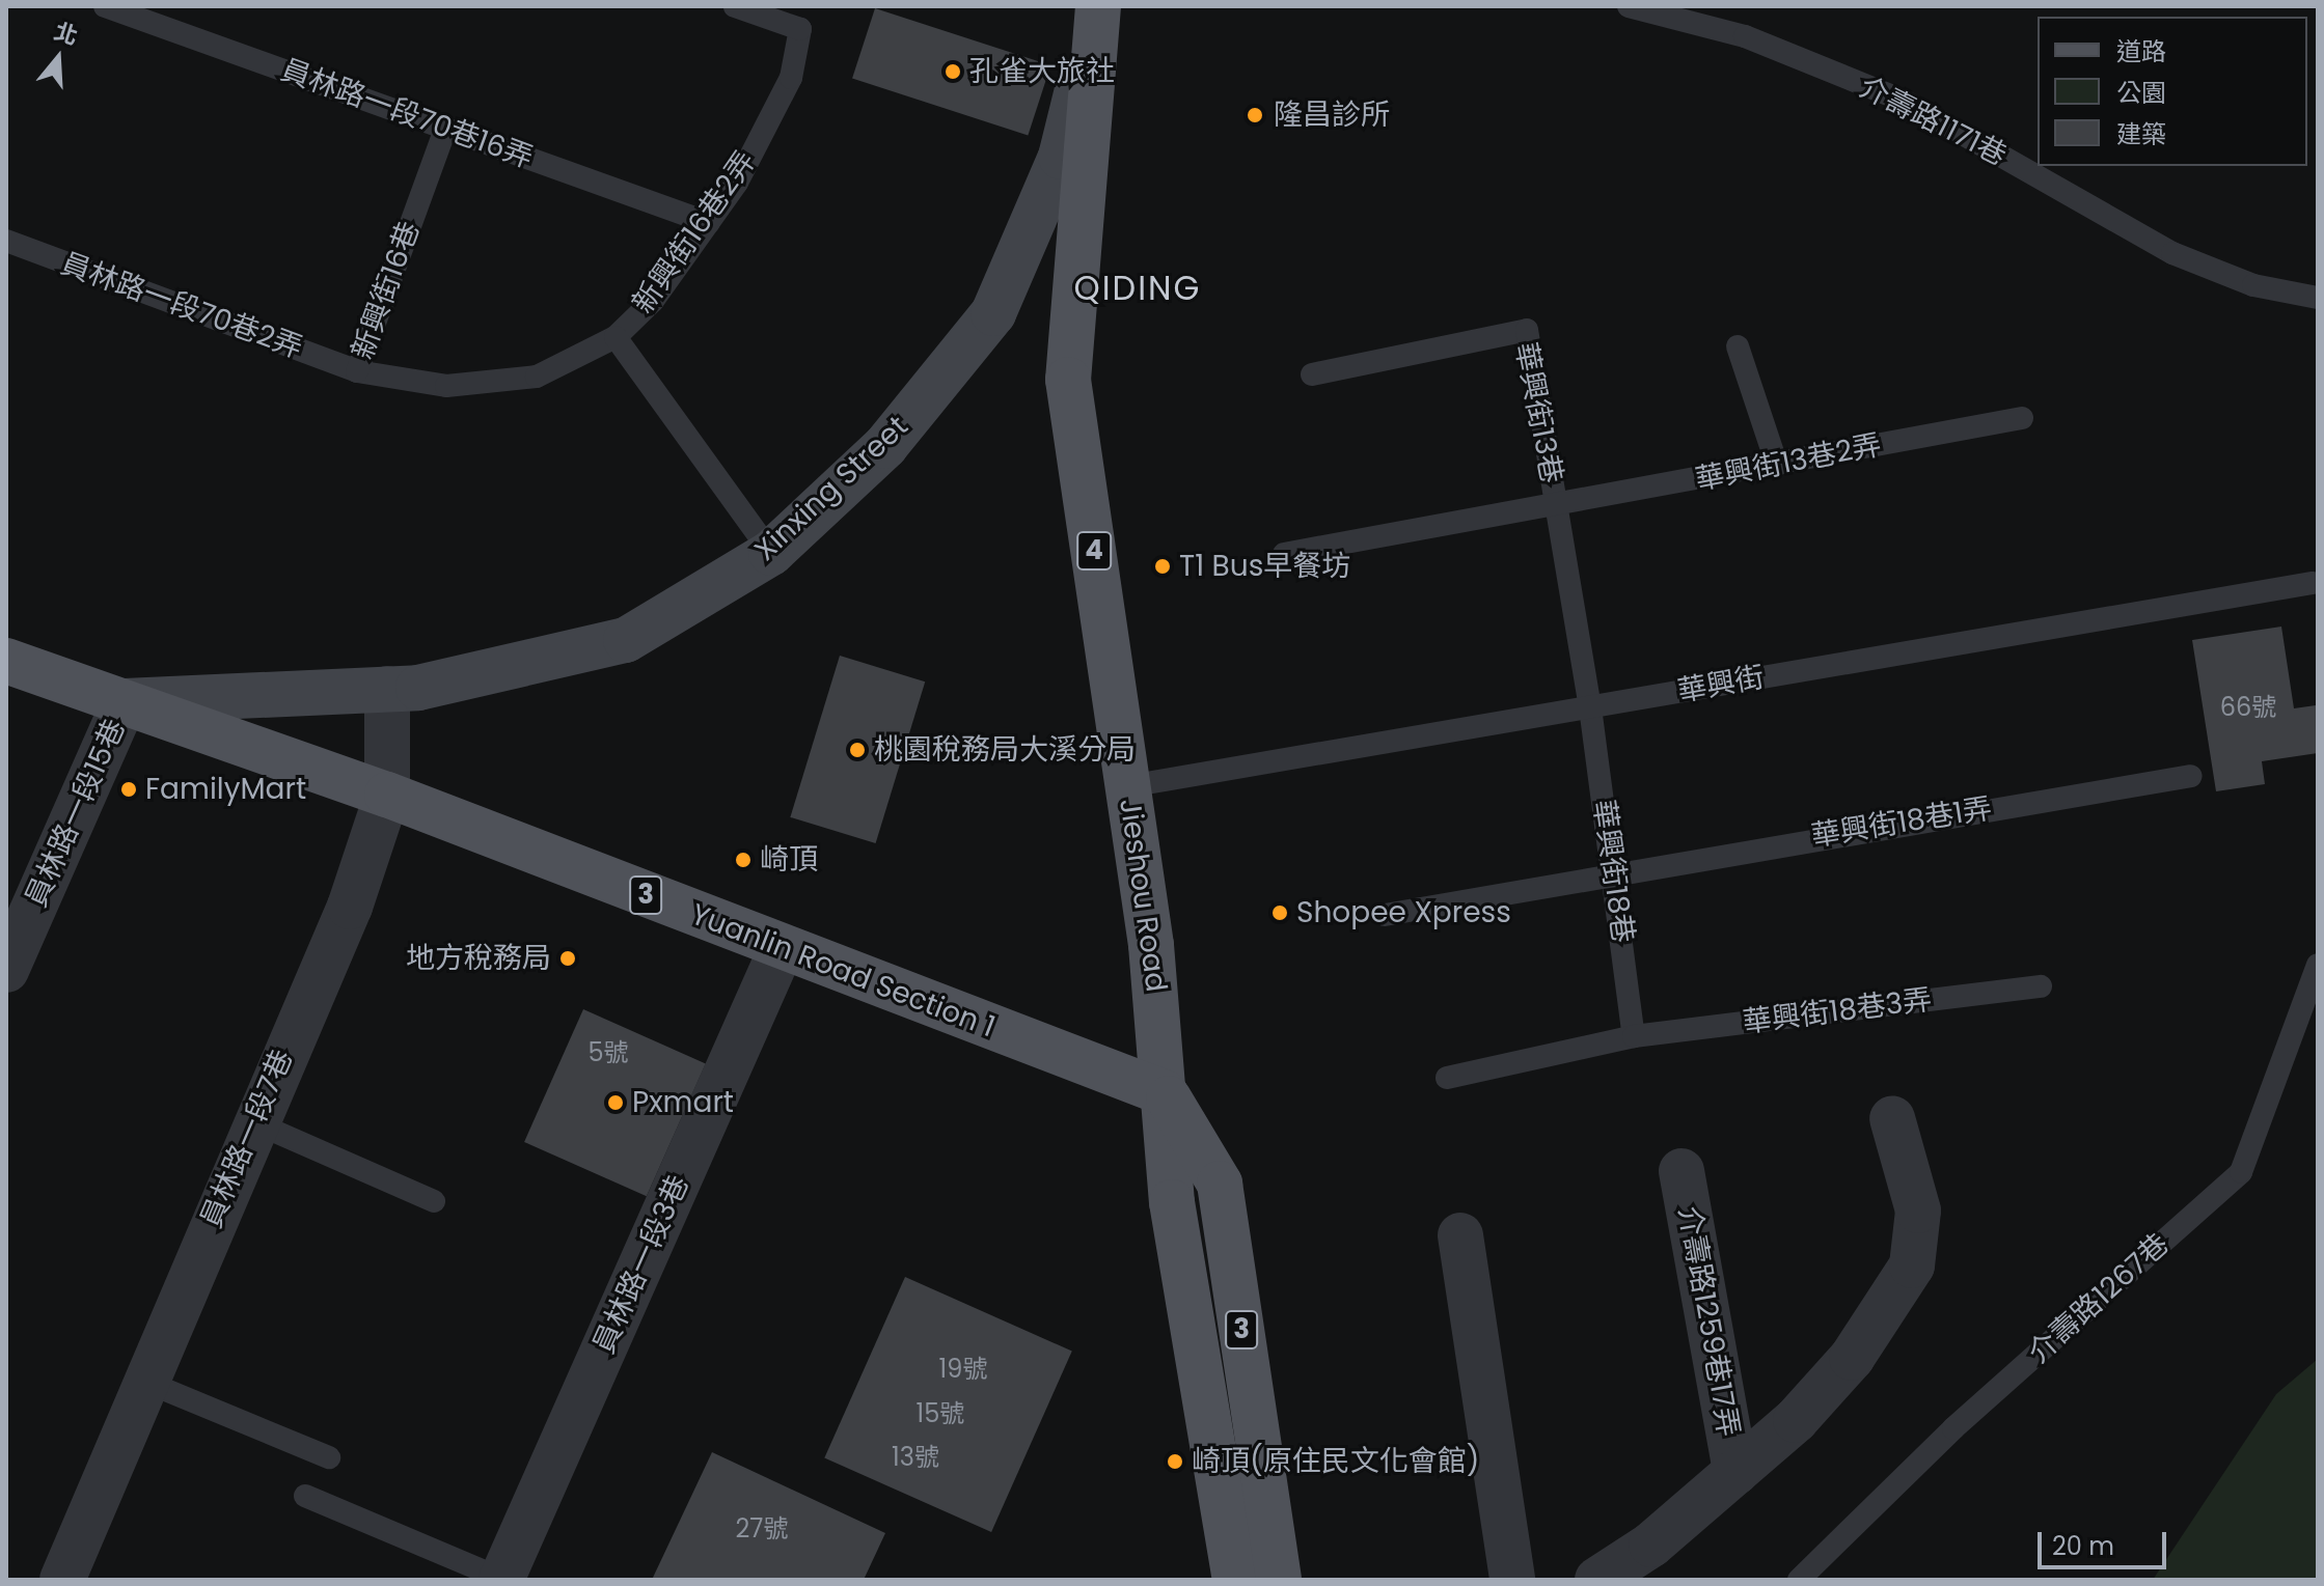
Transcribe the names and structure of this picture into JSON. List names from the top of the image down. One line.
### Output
{"streets":{"main road":["4","3","Jieshou Road","Yuanlin Road Section 1"],"street":["Xinxing Street","員林路一段15巷","員林路一段7巷","員林路一段3巷","介壽路1259巷17弄"],"lane":["員林路一段70巷16弄","介壽路1171巷","新興街16巷2弄","新興街16巷","員林路一段70巷2弄","華興街13巷","華興街13巷2弄","華興街","華興街18巷1弄","華興街18巷","華興街18巷3弄","介壽路1267巷"]},"crossings":[["員林路一段70巷16弄","新興街16巷2弄"],["員林路一段70巷16弄","新興街16巷"],["新興街16巷2弄","新興街16巷"],["新興街16巷","員林路一段70巷2弄"],["華興街13巷","華興街13巷2弄"],["華興街13巷","華興街"],["華興街13巷","華興街18巷"],["Xinxing Street","員林路一段15巷"],["Xinxing Street","Jieshou Road"],["Xinxing Street","Yuanlin Road Section 1"],["Xinxing Street","員林路一段7巷"],["華興街","華興街18巷"],["華興街","Jieshou Road"],["員林路一段15巷","Yuanlin Road Section 1"],["華興街18巷1弄","華興街18巷"],["華興街18巷","華興街18巷3弄"],["Jieshou Road","Yuanlin Road Section 1"],["Yuanlin Road Section 1","員林路一段7巷"],["Yuanlin Road Section 1","員林路一段3巷"]],"districts":["QIDING"],"places":["孔雀大旅社","隆昌診所","T1 Bus早餐坊","桃園稅務局大溪分局","FamilyMart","崎頂","Shopee Xpress","地方稅務局","Pxmart","崎頂(原住民文化會館)"],"house_numbers":["66號","5號","19號","15號","13號","27號"],"legend":["道路","公園","建築"],"scale_bar":"20 m","north":"top"}
